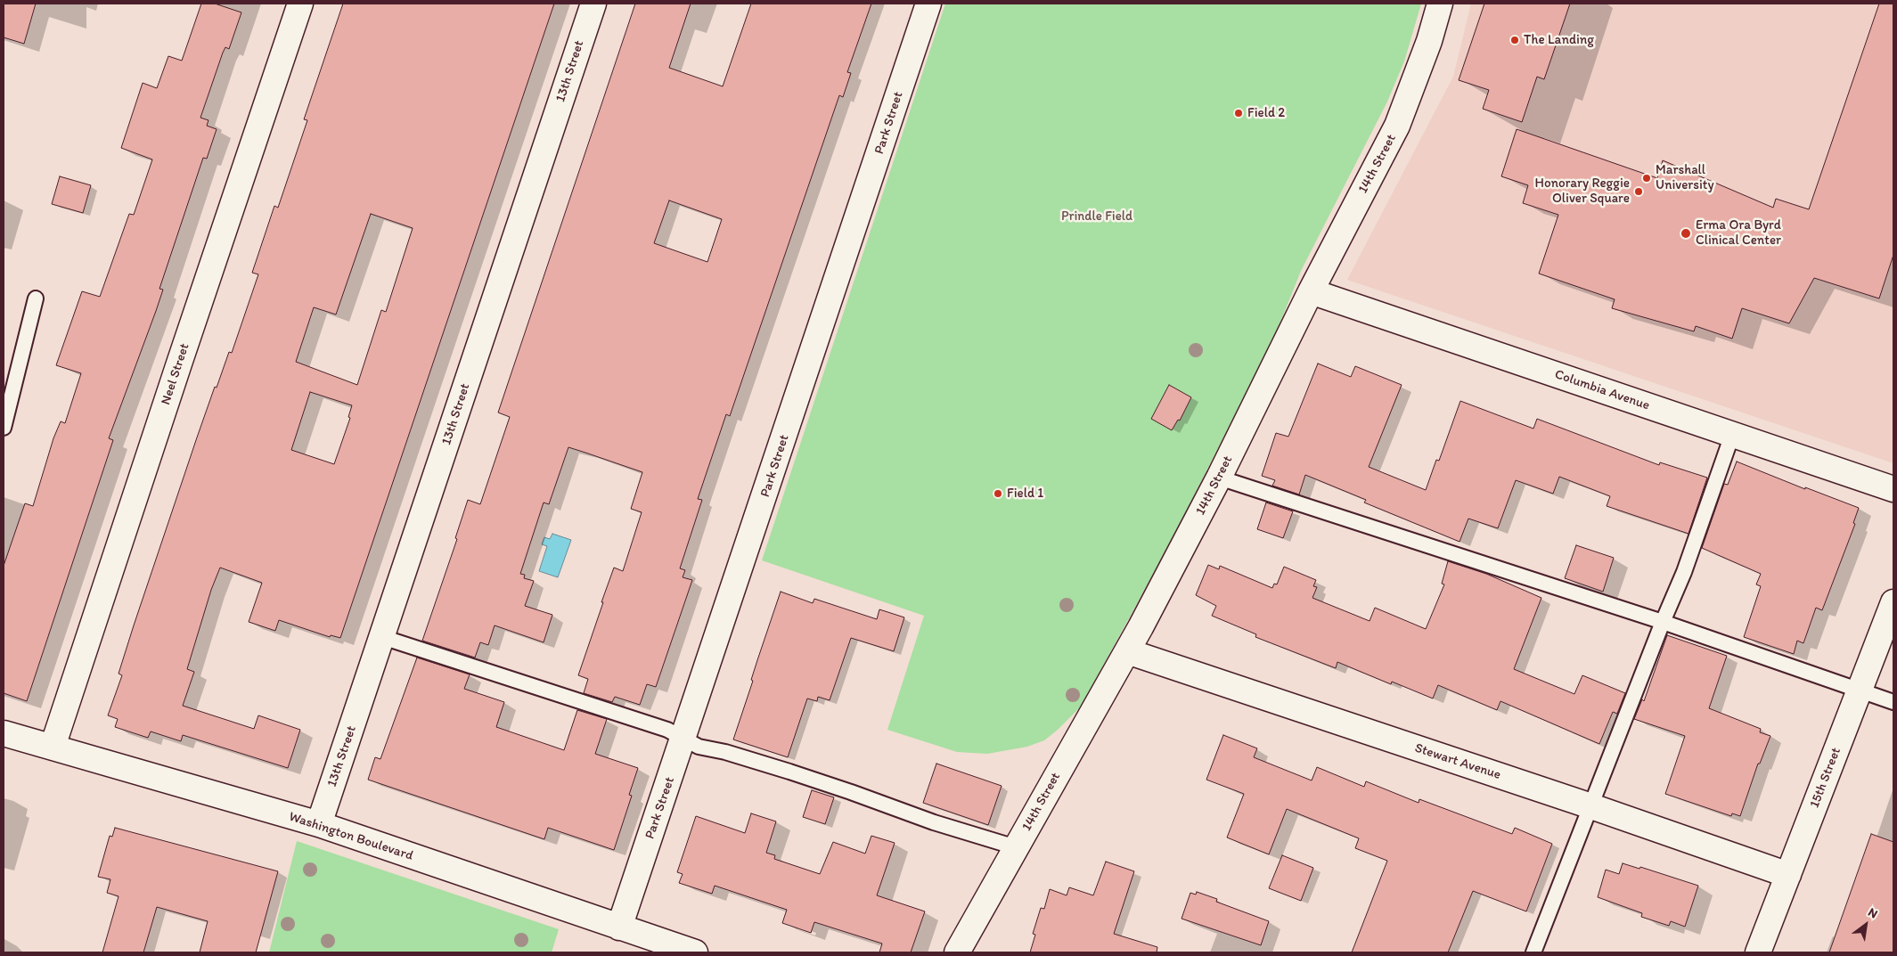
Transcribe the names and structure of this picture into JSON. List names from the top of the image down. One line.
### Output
{"streets":{"street":["13th Street","Park Street","14th Street","Neel Street","Columbia Avenue","Stewart Avenue","15th Street","Washington Boulevard"]},"crossings":[["13th Street","Washington Boulevard"],["Park Street","Washington Boulevard"],["14th Street","Columbia Avenue"],["14th Street","Stewart Avenue"],["Neel Street","Washington Boulevard"],["Stewart Avenue","15th Street"]],"parks":["Prindle Field"],"places":["The Landing","Field 2","Marshall University","Honorary Reggie Oliver Square","Erma Ora Byrd Clinical Center","Field 1"],"north":"top right"}
